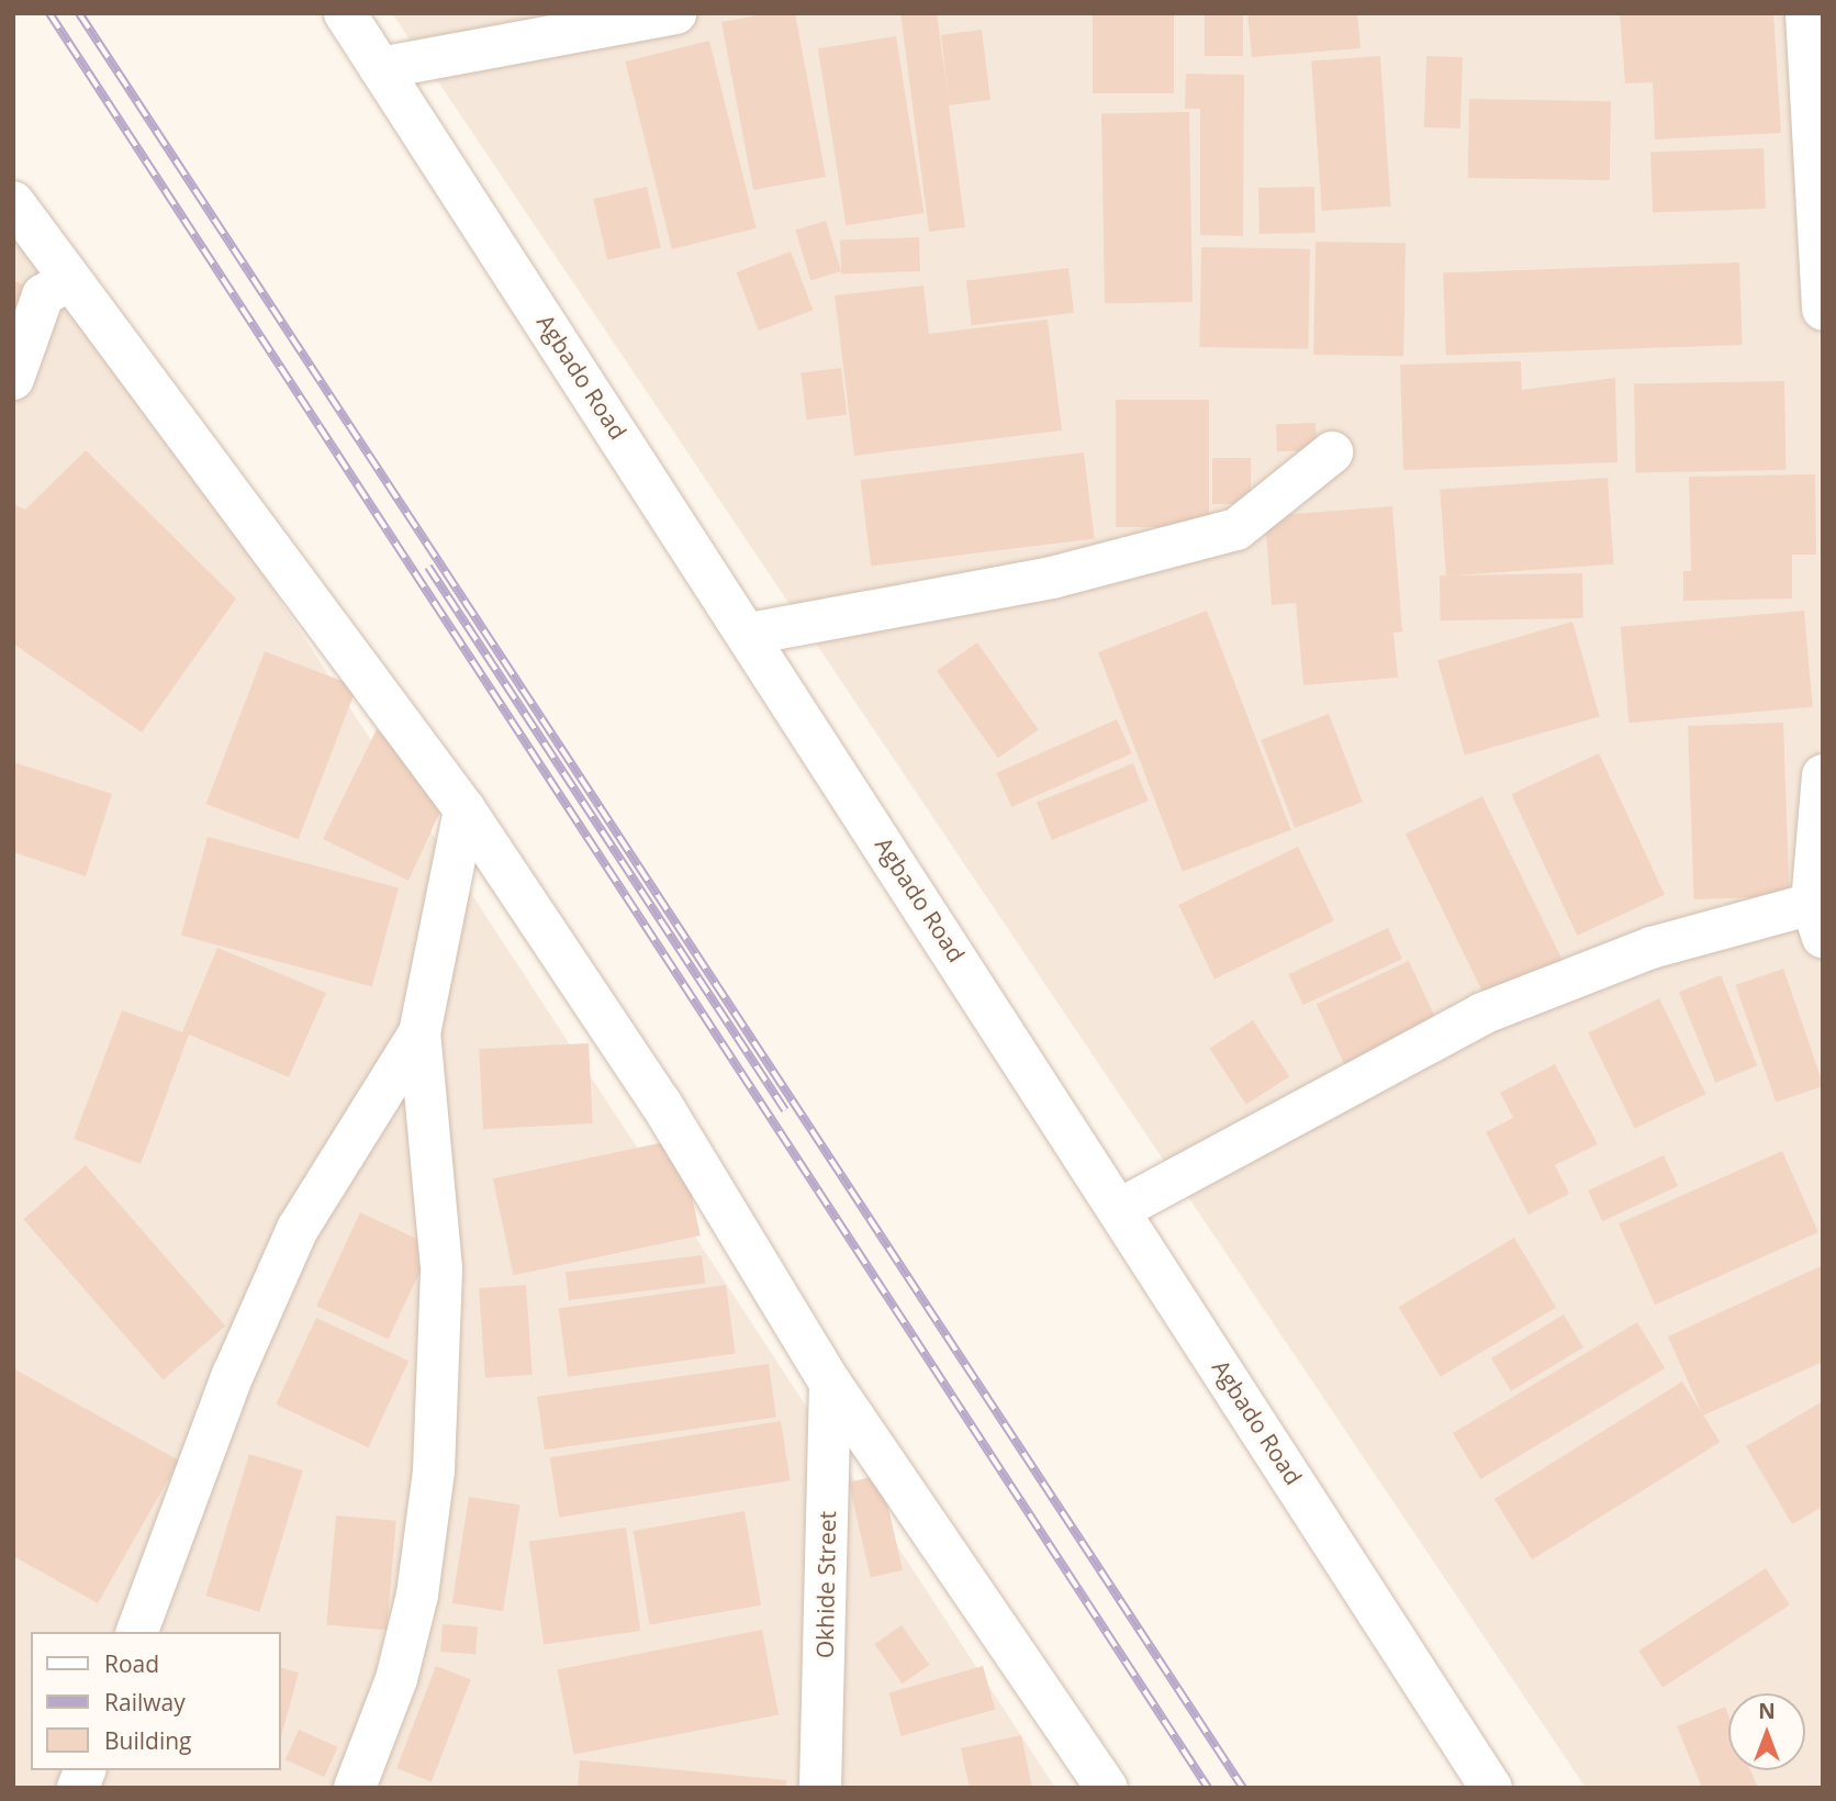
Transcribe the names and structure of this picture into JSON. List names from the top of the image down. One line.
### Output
{"streets":{"street":["Agbado Road","Okhide Street"]},"legend":["Road","Railway","Building"],"north":"top"}
